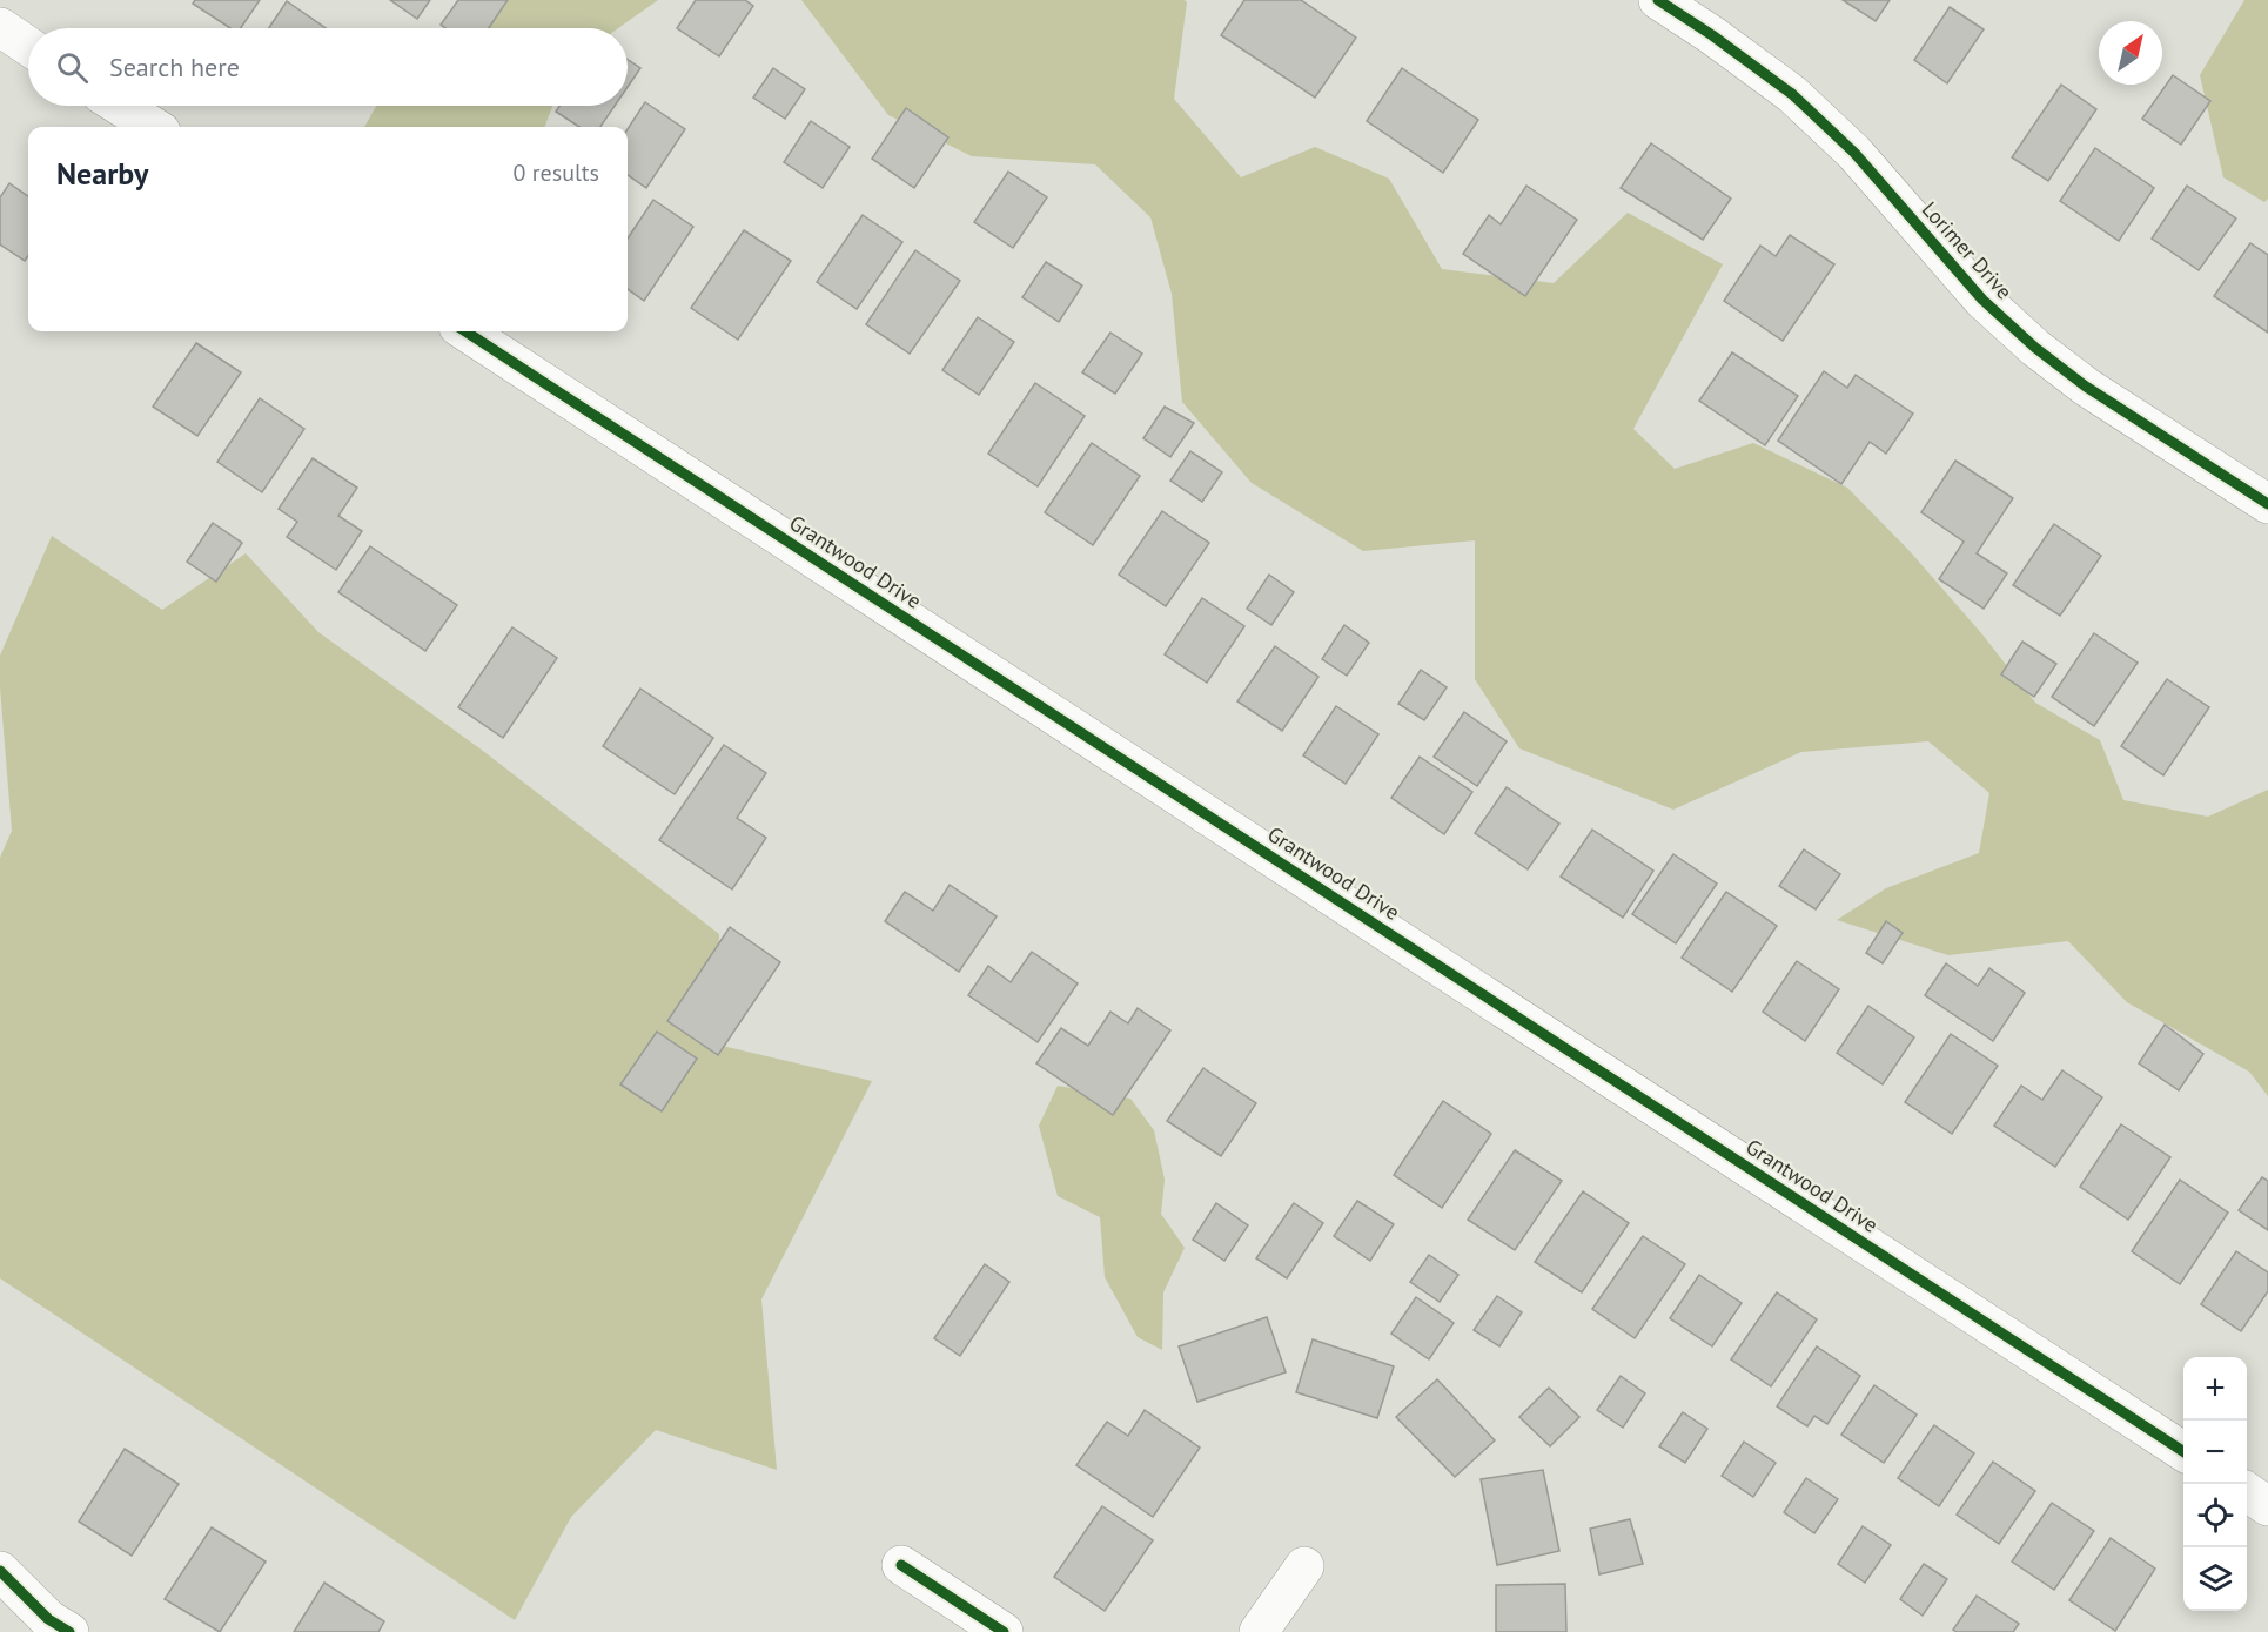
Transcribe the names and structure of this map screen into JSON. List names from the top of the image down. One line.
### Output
{"streets":{"street":["Lorimer Drive","Grantwood Drive"]},"north":"top right","page":{"search":"Search here","heading":["Nearby","0 results"],"map_buttons":["+","−"]}}
